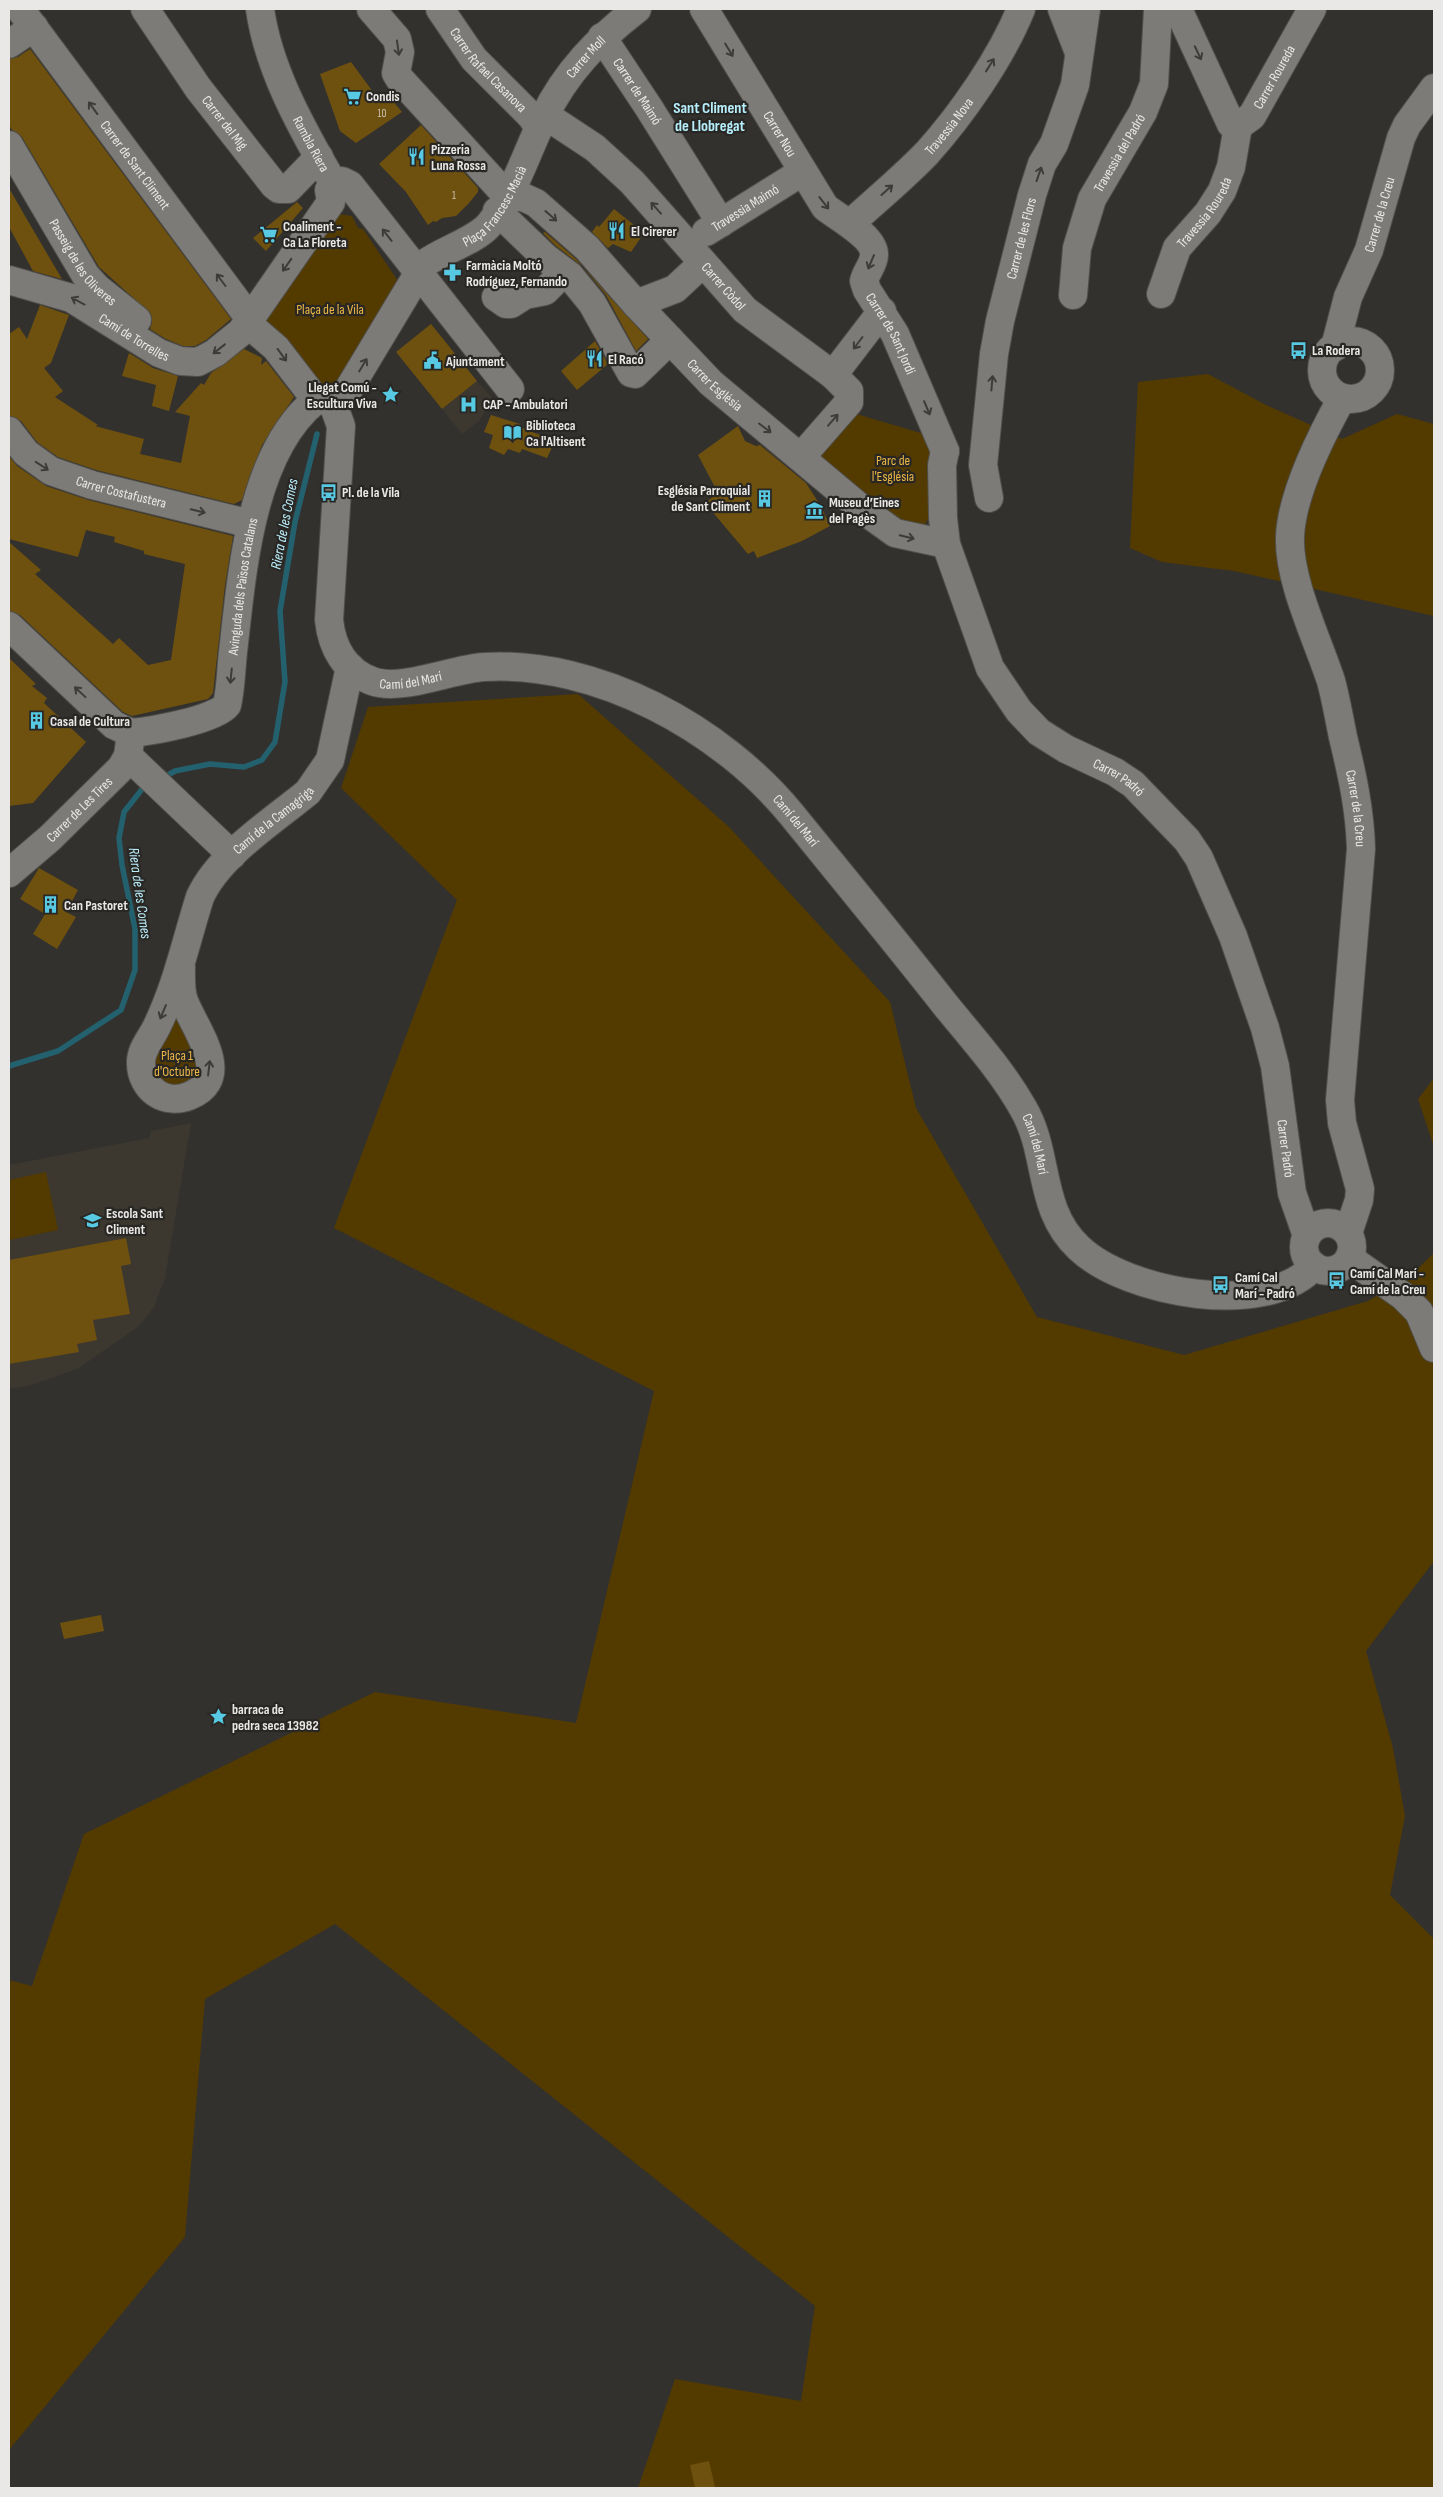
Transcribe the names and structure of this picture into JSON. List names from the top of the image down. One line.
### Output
{"streets":{"street":["Carrer Moll","Carrer Rafael Casanova","Carrer Roureda","Carrer de Maimó","Carrer del Mig","Travessia Nova","Carrer Nou","Rambla Riera","Travessia del Padró","Carrer de Sant Climent","Plaça Francesc Macià","Travessia Maimó","Travessia Roureda","Carrer de la Creu","Carrer de les Flors","Passeig de les Oliveres","Carrer Còdol","Carrer de Sant Jordi","Camí de Torrelles","Carrer Església","Carrer Costafustera","Avinguda dels Països Catalans","Camí del Marí","Carrer Padró","Carrer de Les Tires","Camí de la Camagriga"]},"crossings":[["Carrer Moll","Carrer Rafael Casanova"],["Carrer Moll","Carrer de Maimó"],["Carrer Moll","Plaça Francesc Macià"],["Carrer Moll","Carrer Còdol"],["Carrer Rafael Casanova","Plaça Francesc Macià"],["Carrer Rafael Casanova","Carrer Còdol"],["Carrer Roureda","Travessia Roureda"],["Carrer de Maimó","Travessia Maimó"],["Carrer del Mig","Rambla Riera"],["Travessia Nova","Carrer Nou"],["Travessia Nova","Carrer de Sant Jordi"],["Carrer Nou","Travessia Maimó"],["Carrer Nou","Carrer de Sant Jordi"],["Rambla Riera","Plaça Francesc Macià"],["Carrer de Sant Climent","Camí de Torrelles"],["Plaça Francesc Macià","Carrer Còdol"],["Plaça Francesc Macià","Carrer Església"],["Travessia Maimó","Carrer Còdol"],["Travessia Maimó","Carrer Església"],["Carrer de la Creu","Camí del Marí"],["Carrer de la Creu","Carrer Padró"],["Passeig de les Oliveres","Camí de Torrelles"],["Carrer Còdol","Carrer Església"],["Carrer de Sant Jordi","Carrer Padró"],["Carrer Església","Carrer Padró"],["Carrer Costafustera","Avinguda dels Països Catalans"],["Avinguda dels Països Catalans","Camí del Marí"],["Avinguda dels Països Catalans","Carrer de Les Tires"],["Camí del Marí","Carrer Padró"],["Camí del Marí","Camí de la Camagriga"]],"one_way":["Travessia Nova","Carrer Nou","Carrer de Sant Climent","Carrer de les Flors","Carrer de Sant Jordi","Camí de Torrelles","Carrer Església","Avinguda dels Països Catalans"],"districts":["Sant Climent de Llobregat"],"water":["Riera de les Comes"],"parks":["Plaça de la Vila","Parc de l'Església","Plaça 1 d'Octubre"],"places":{"supermarket":["Condis","Coaliment - Ca La Floreta"],"restaurant":["Pizzeria Luna Rossa","El Cirerer","El Racó"],"pharmacy":["Farmàcia Moltó Rodríguez, Fernando"],"bus stop":["La Rodera","Pl. de la Vila","Camí Cal Marí - Camí de la Creu","Camí Cal Marí - Padró"],"public building":["Ajuntament"],"place":["Llegat Comú - Escultura Viva","barraca de pedra seca 13982"],"hospital":["CAP - Ambulatori"],"library":["Biblioteca Ca l'Altisent"],"building":["Església Parroquial de Sant Climent","Casal de Cultura","Can Pastoret"],"museum":["Museu d’Eines del Pagès"],"school or university":["Escola Sant Climent"]},"house_numbers":["10","1"]}
